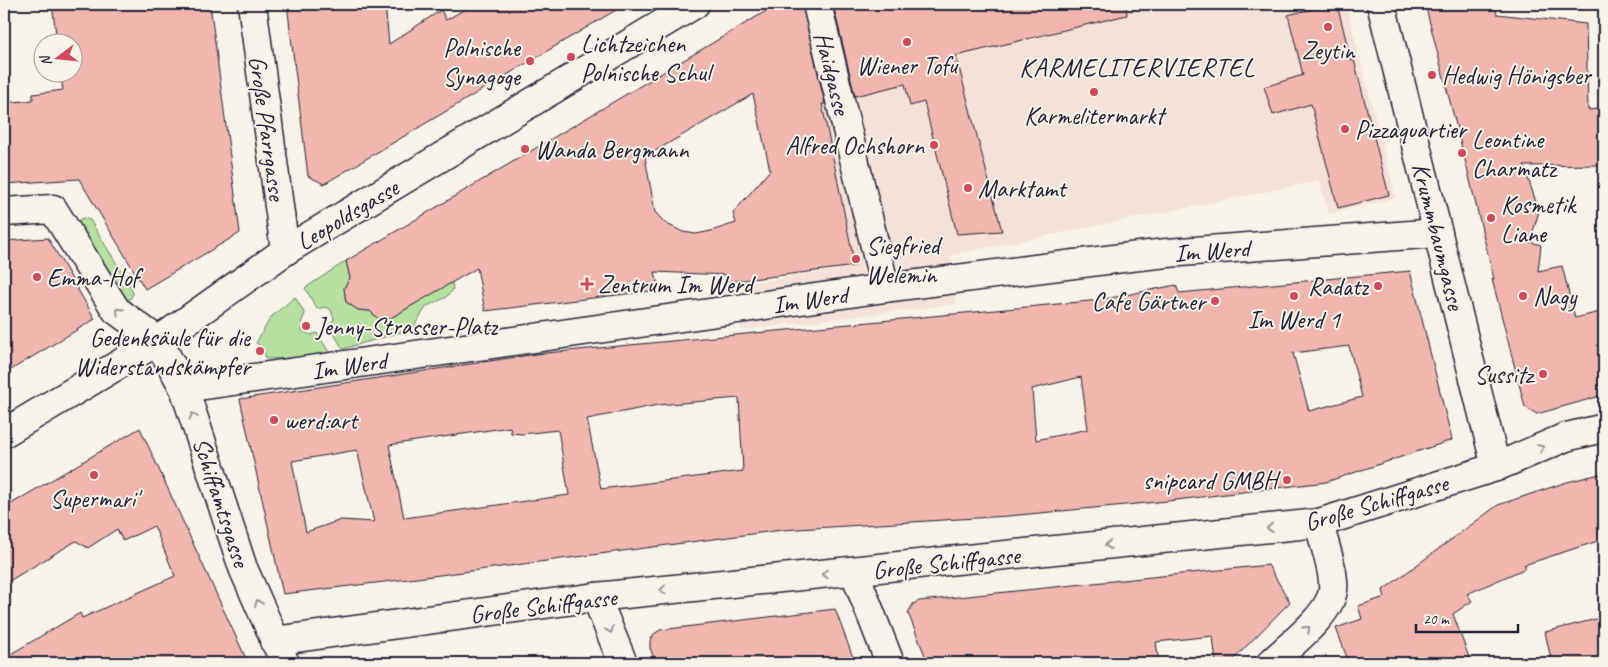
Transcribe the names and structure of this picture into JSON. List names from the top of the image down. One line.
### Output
{"streets":{"street":["Haidgasse","Große Pfarrgasse","Leopoldsgasse","Krummbaumgasse","Im Werd","Schiffamtsgasse","Große Schiffgasse"]},"crossings":[["Haidgasse","Im Werd"],["Große Pfarrgasse","Leopoldsgasse"],["Leopoldsgasse","Schiffamtsgasse"],["Krummbaumgasse","Im Werd"],["Krummbaumgasse","Große Schiffgasse"],["Im Werd","Schiffamtsgasse"],["Schiffamtsgasse","Große Schiffgasse"]],"one_way":["Schiffamtsgasse"],"districts":["KARMELITERVIERTEL"],"places":{"other":["Zeytin","Wiener Tofu","Lichtzeichen Polnische Schul","Polnische Synagoge","Hedwig Hönigsber","Karmelitermarkt","Pizzaquartier","Alfred Ochshorn","Wanda Bergmann","Leontine Charmatz","Marktamt","Kosmetik Liane","Siegfried Welemin","Emma-Hof","Radatz","Im Werd 1","Nagy","Cafe Gärtner","Jenny-Strasser-Platz","Gedenksäule für die Widerstandskämpfer","Sussitz","werd:art","Supermari'","snipcard GMBH"],"health":["Zentrum Im Werd"]},"scale_bar":"20 m","north":"left"}
